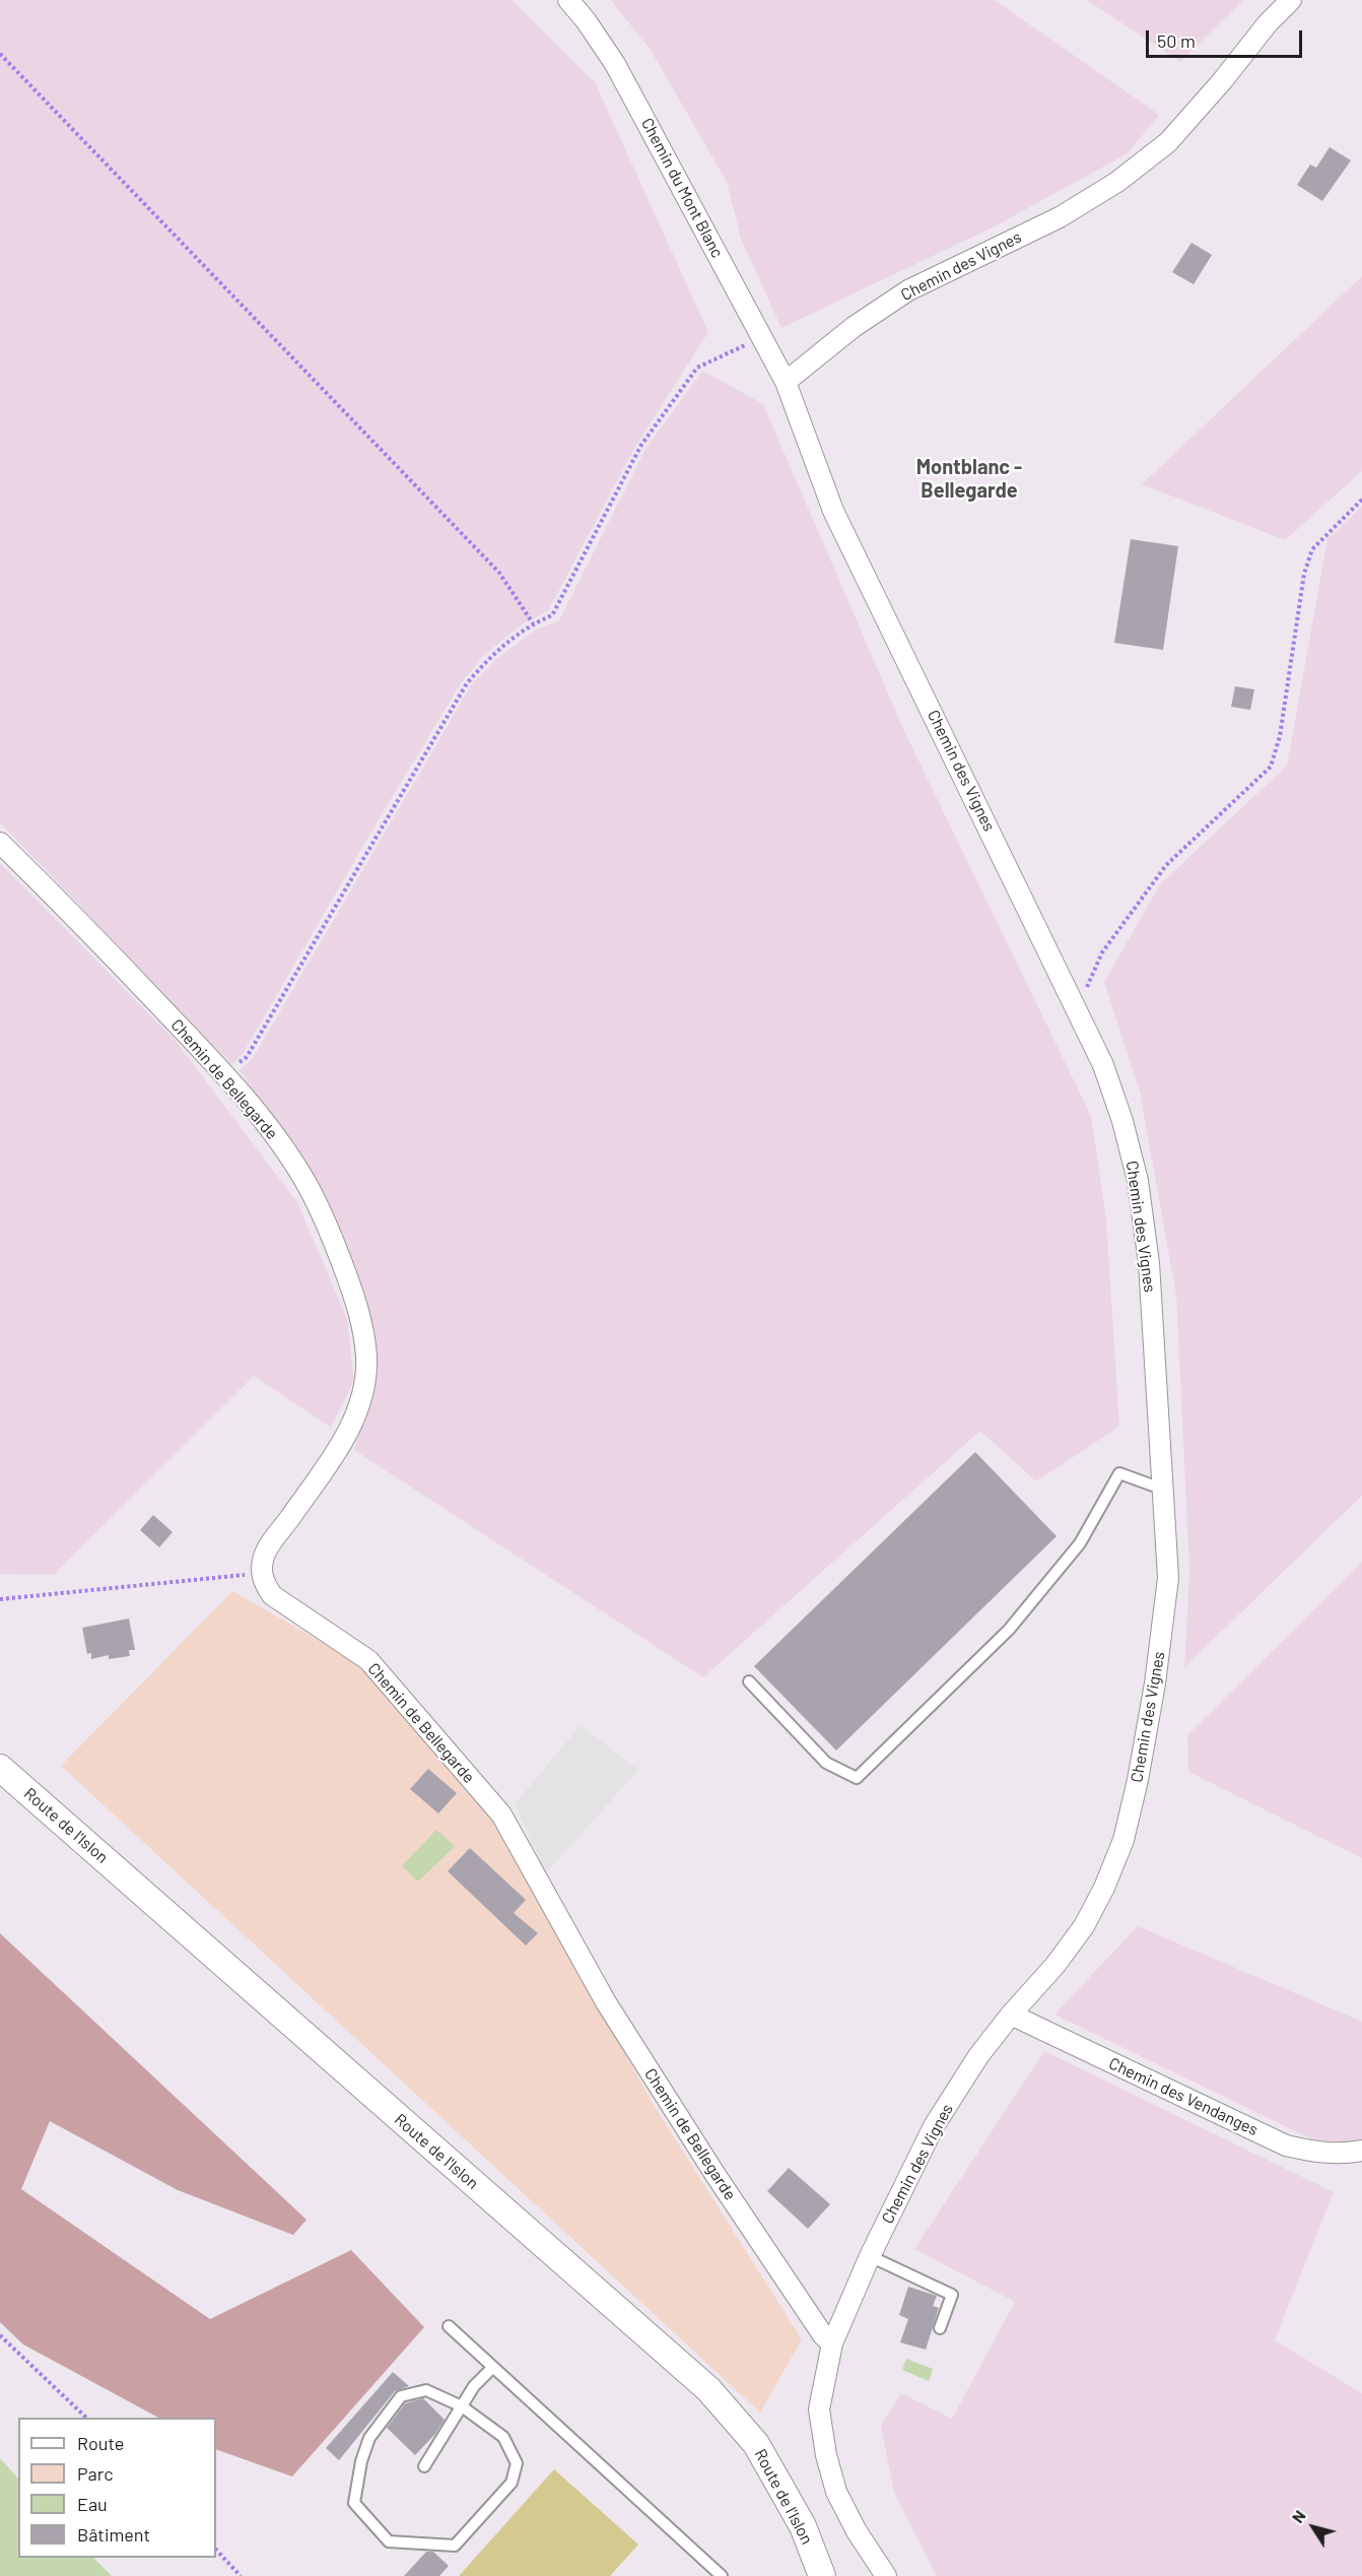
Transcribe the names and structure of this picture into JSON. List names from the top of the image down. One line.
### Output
{"streets":{"street":["Chemin du Mont Blanc","Chemin des Vignes","Chemin de Bellegarde","Route de l'Islon","Chemin des Vendanges"]},"crossings":[["Chemin du Mont Blanc","Chemin des Vignes"],["Chemin des Vignes","Chemin de Bellegarde"],["Chemin des Vignes","Chemin des Vendanges"]],"districts":["Montblanc - Bellegarde"],"legend":["Route","Parc","Eau","Bâtiment"],"scale_bar":"50 m","north":"top left"}
